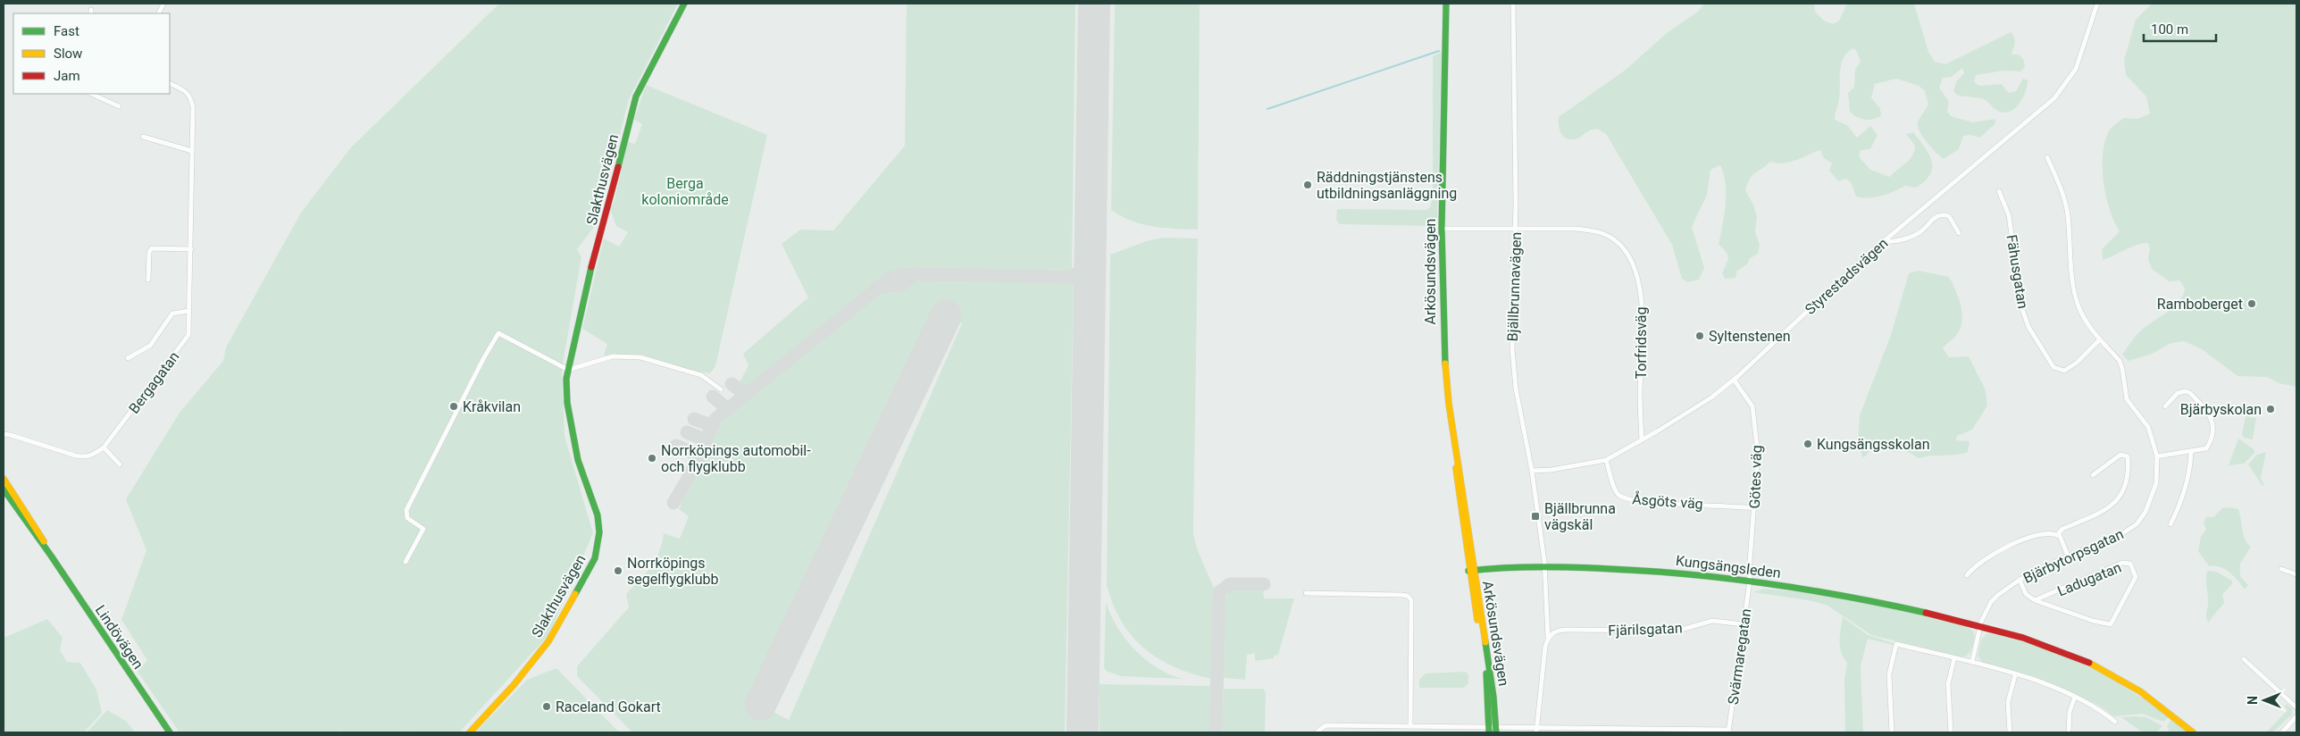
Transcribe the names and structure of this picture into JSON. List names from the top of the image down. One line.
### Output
{"streets":{"main road":["Slakthusvägen","Arkösundsvägen","Kungsängsleden","Lindövägen"],"street":["Fähusgatan","Styrestadsvägen","Bjällbrunnavägen","Torfridsväg","Bergagatan","Götes väg","Åsgöts väg","Bjärbytorpsgatan","Ladugatan","Fjärilsgatan","Svärmaregatan"]},"crossings":[["Arkösundsvägen","Torfridsväg"],["Arkösundsvägen","Kungsängsleden"],["Fähusgatan","Bjärbytorpsgatan"],["Styrestadsvägen","Bjällbrunnavägen"],["Styrestadsvägen","Torfridsväg"],["Styrestadsvägen","Götes väg"],["Styrestadsvägen","Åsgöts väg"],["Bjällbrunnavägen","Torfridsväg"],["Bjällbrunnavägen","Kungsängsleden"],["Götes väg","Åsgöts väg"],["Götes väg","Kungsängsleden"],["Götes väg","Svärmaregatan"],["Bjärbytorpsgatan","Kungsängsleden"],["Kungsängsleden","Svärmaregatan"],["Fjärilsgatan","Svärmaregatan"]],"parks":["Berga koloniområde"],"places":{"other":["Räddningstjänstens utbildningsanläggning","Ramboberget","Syltenstenen","Kråkvilan","Bjärbyskolan","Kungsängsskolan","Norrköpings automobil- och flygklubb","Norrköpings segelflygklubb","Raceland Gokart"],"transit":["Bjällbrunna vägskäl"]},"legend":["Fast","Slow","Jam"],"scale_bar":"100 m","north":"left"}
